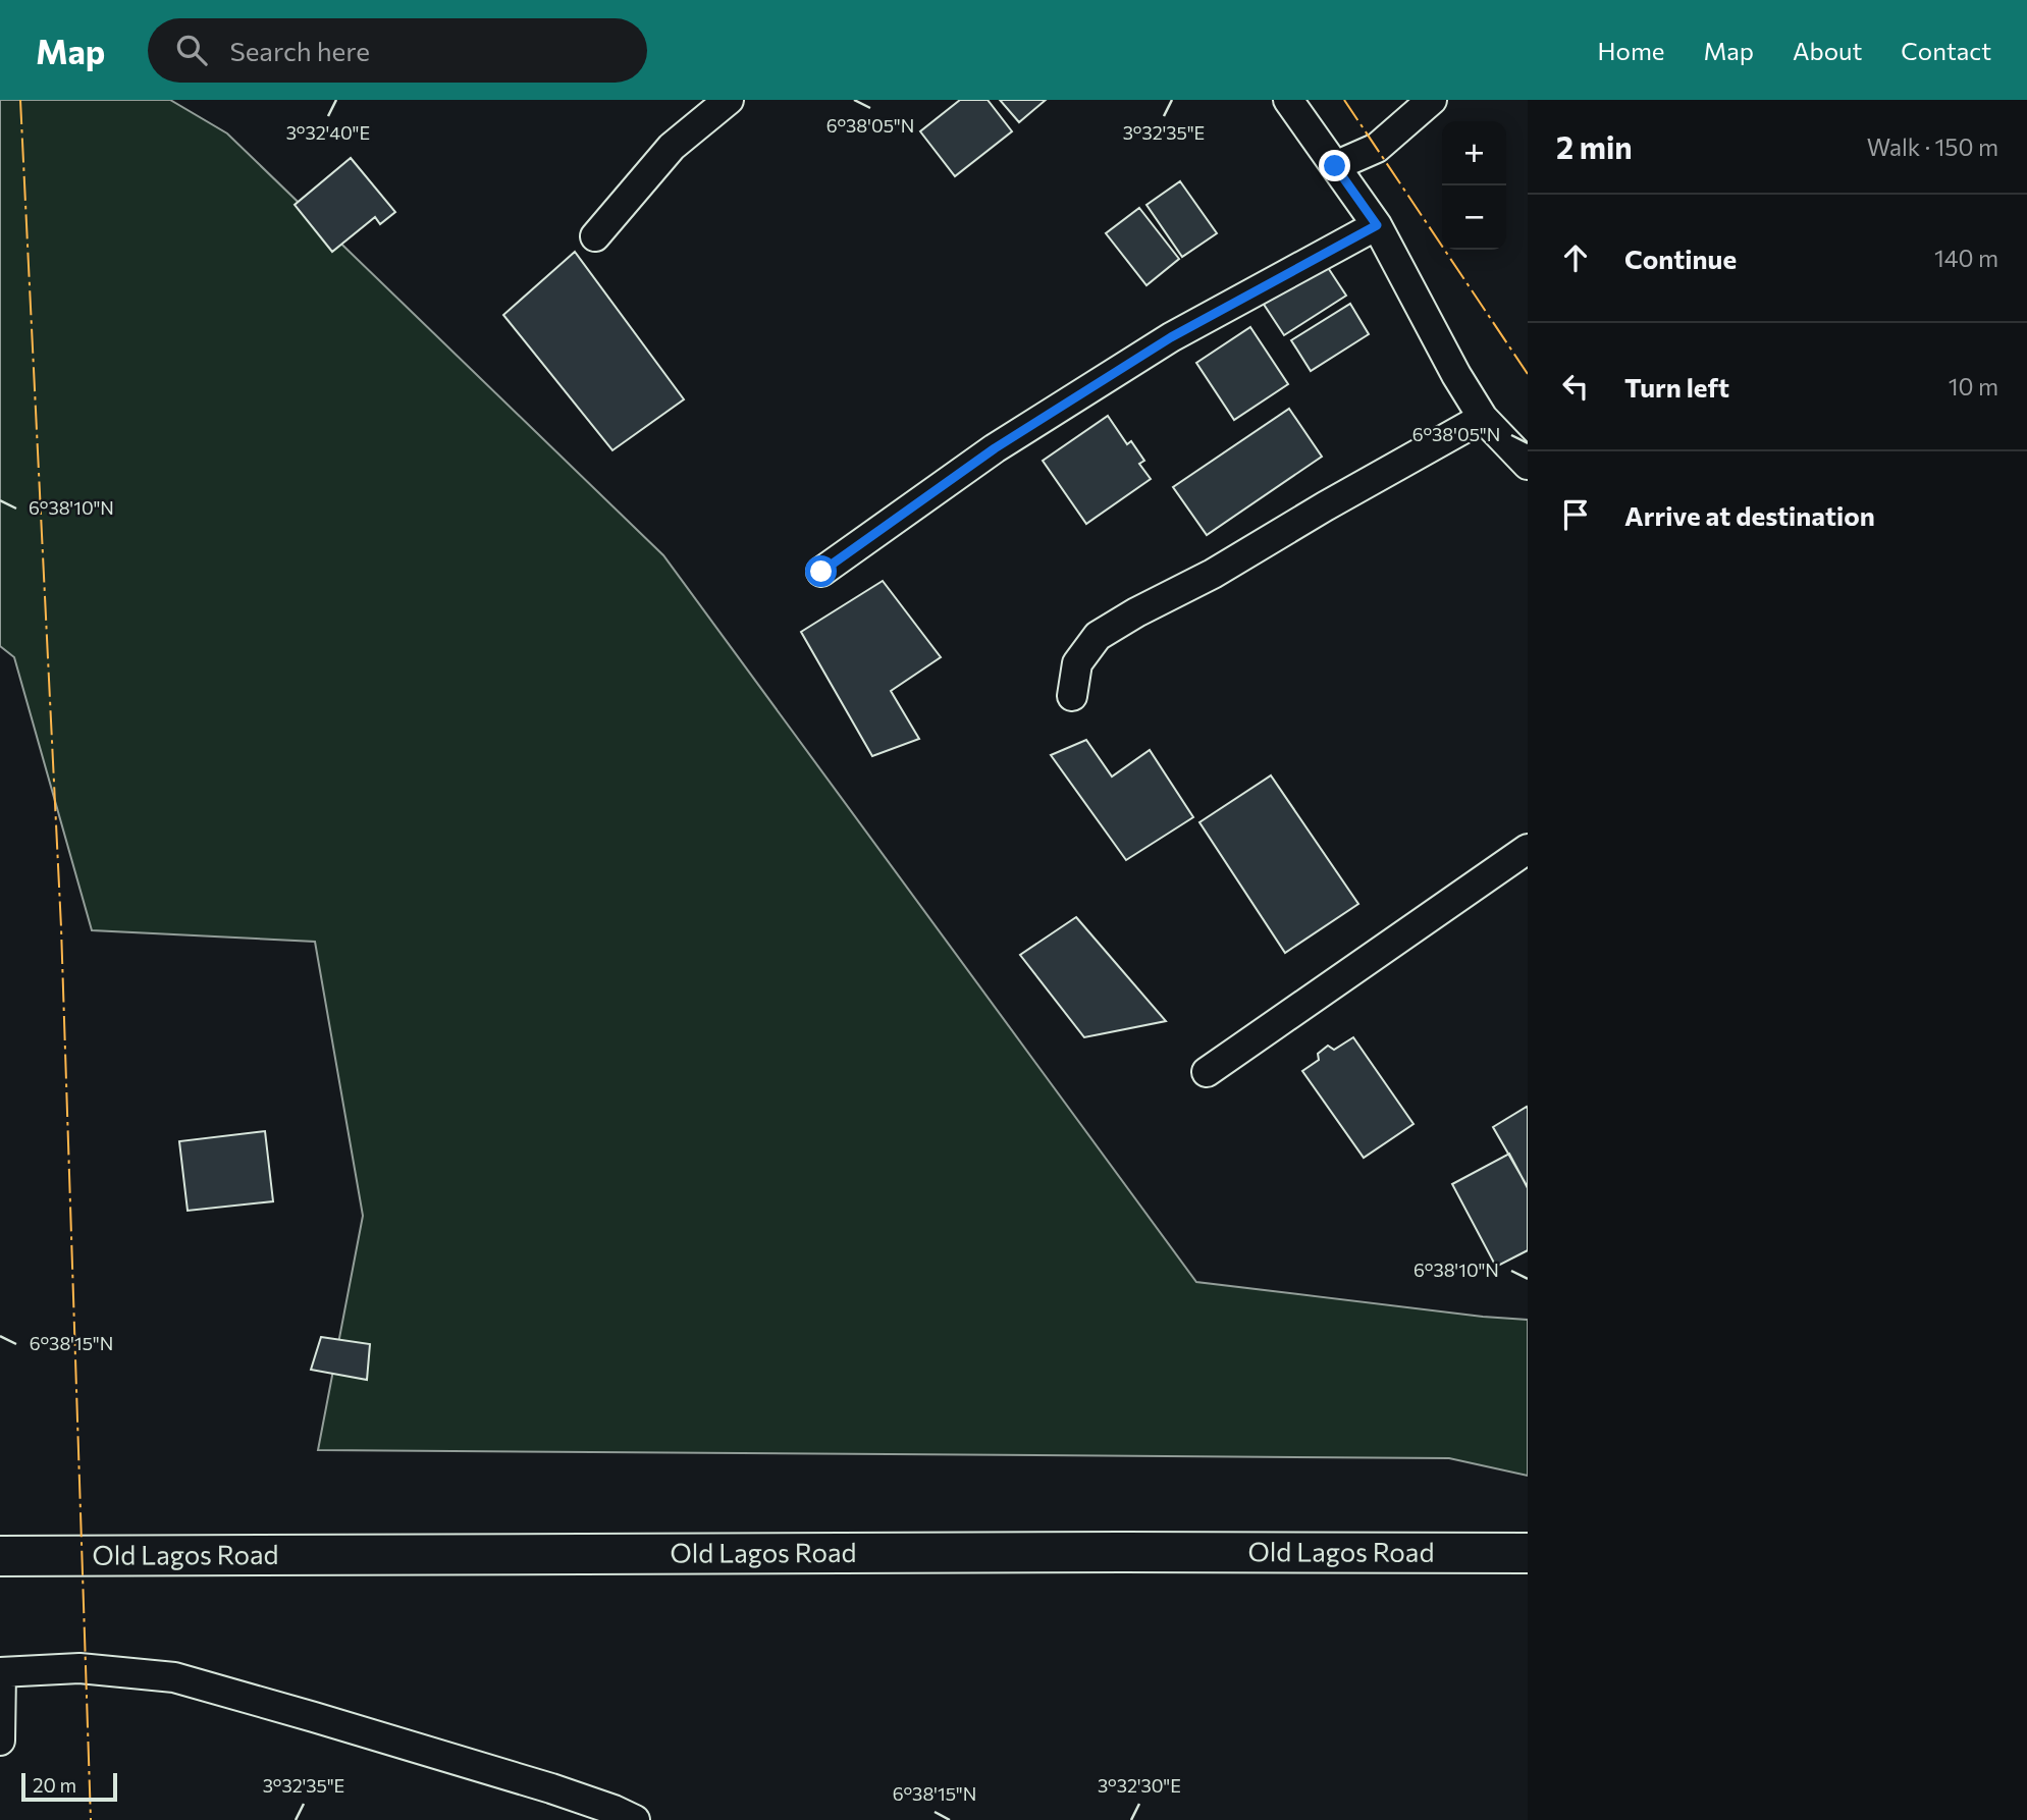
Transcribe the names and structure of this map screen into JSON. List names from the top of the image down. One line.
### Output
{"streets":{"main road":["Old Lagos Road"]},"scale_bar":"20 m","page":{"header":"Map","search":"Search here","nav":["Home","Map","About","Contact"],"heading":["2 min","Walk · 150 m"],"map_buttons":["+","−"],"list":[["Continue","140 m"],["Turn left","10 m"],"Arrive at destination"],"scale":"20 m"},"coordinates":["6°38'05\"N","3°32'40\"E","3°32'35\"E","6°38'10\"N","6°38'15\"N","3°32'30\"E"]}
